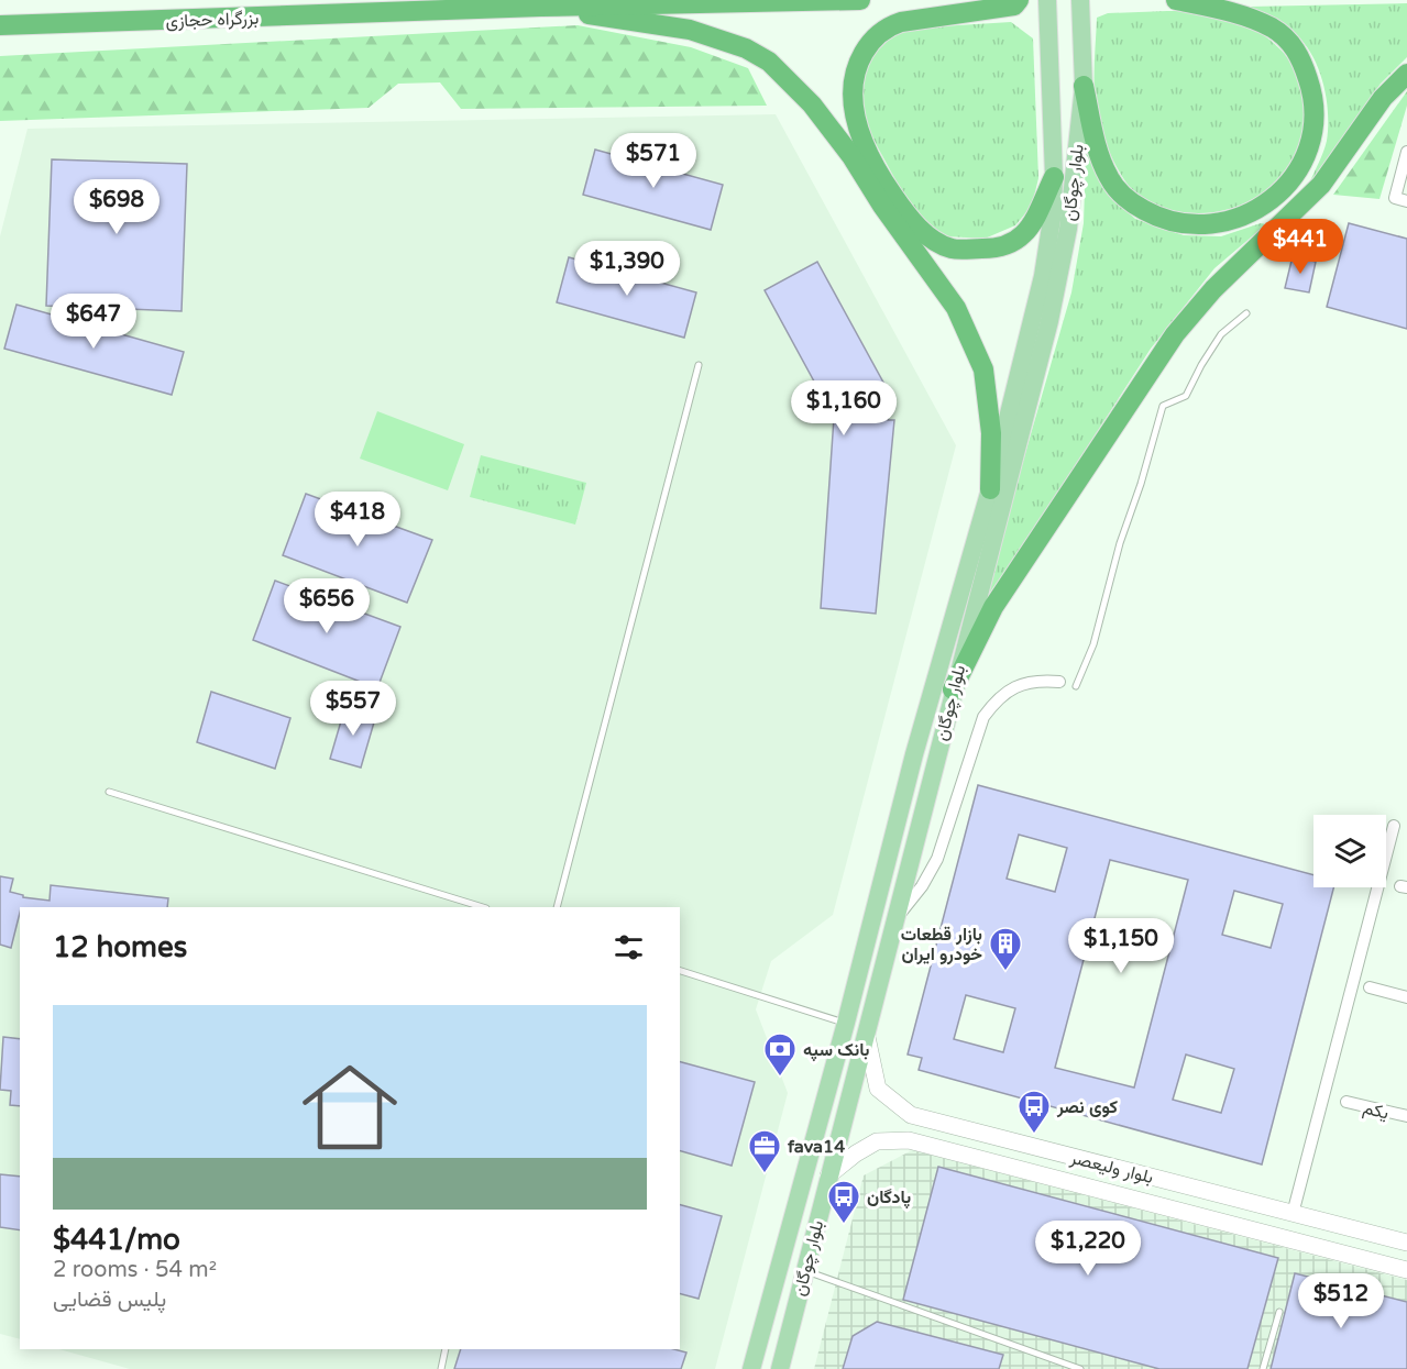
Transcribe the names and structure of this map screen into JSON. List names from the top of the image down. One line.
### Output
{"streets":{"highway":["بزرگراه حجازی"],"main road":["بلوار چوگان","بلوار ولیعصر"],"street":["یکم"]},"crossings":[["بلوار چوگان","بلوار ولیعصر"]],"places":{"building":["بازار قطعات خودرو ایران"],"bank":["بانک سپه"],"bus stop":["کوی نصر","پادگان"],"office":["fava14"]},"page":{"price":["$571","$698","$441","$1,390","$647","$1,160","$418","$656","$557","$1,150","$1,220","$512"],"heading":"12 homes","list":[{"name":"$441/mo","note":"2 rooms · 54 m² · پلیس قضایی"}]}}
